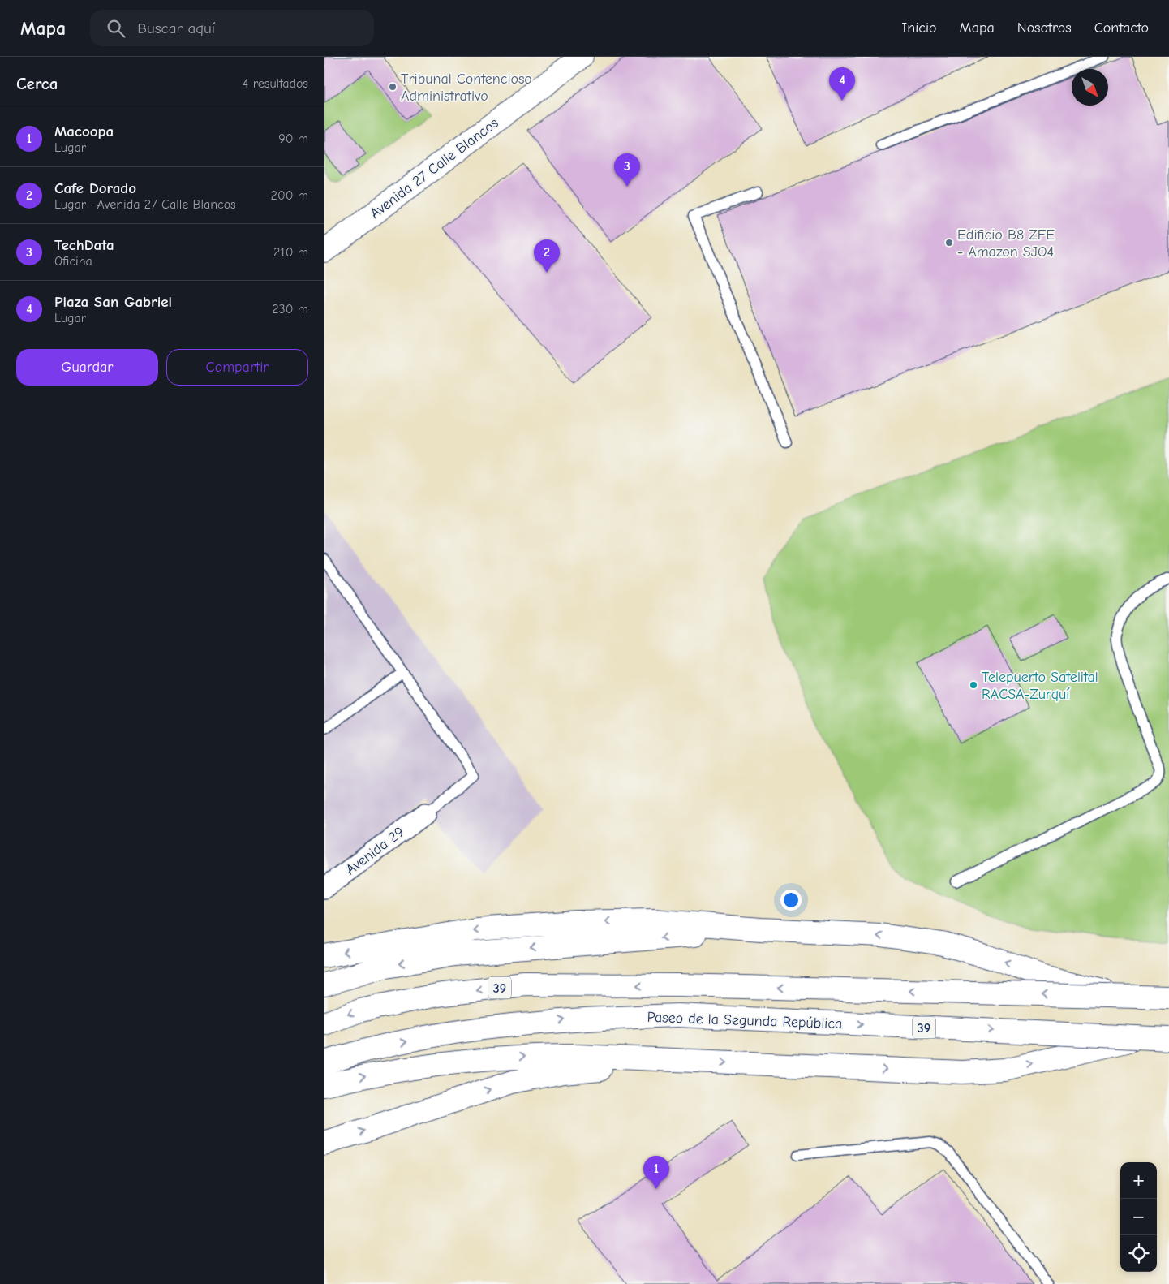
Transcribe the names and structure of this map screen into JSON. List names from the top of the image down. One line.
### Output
{"streets":{"main road":["Avenida 27 Calle Blancos","39","Paseo de la Segunda República"],"street":["Avenida 29"]},"places":["Tribunal Contencioso Administrativo","Edificio B8 ZFE - Amazon SJO4","Telepuerto Satelital RACSA-Zurquí"],"north":"bottom right","page":{"header":"Mapa","search":"Buscar aquí","nav":["Inicio","Mapa","Nosotros","Contacto"],"heading":["Cerca","4 resultados"],"pins":["4","3","2","1"],"list":[{"mark":"1","name":"Macoopa","note":"Lugar","value":"90 m"},{"mark":"2","name":"Cafe Dorado","note":"Lugar · Avenida 27 Calle Blancos","value":"200 m"},{"mark":"3","name":"TechData","note":"Oficina","value":"210 m"},{"mark":"4","name":"Plaza San Gabriel","note":"Lugar","value":"230 m"}],"buttons":["Guardar","Compartir"],"map_buttons":["+","−"]}}
